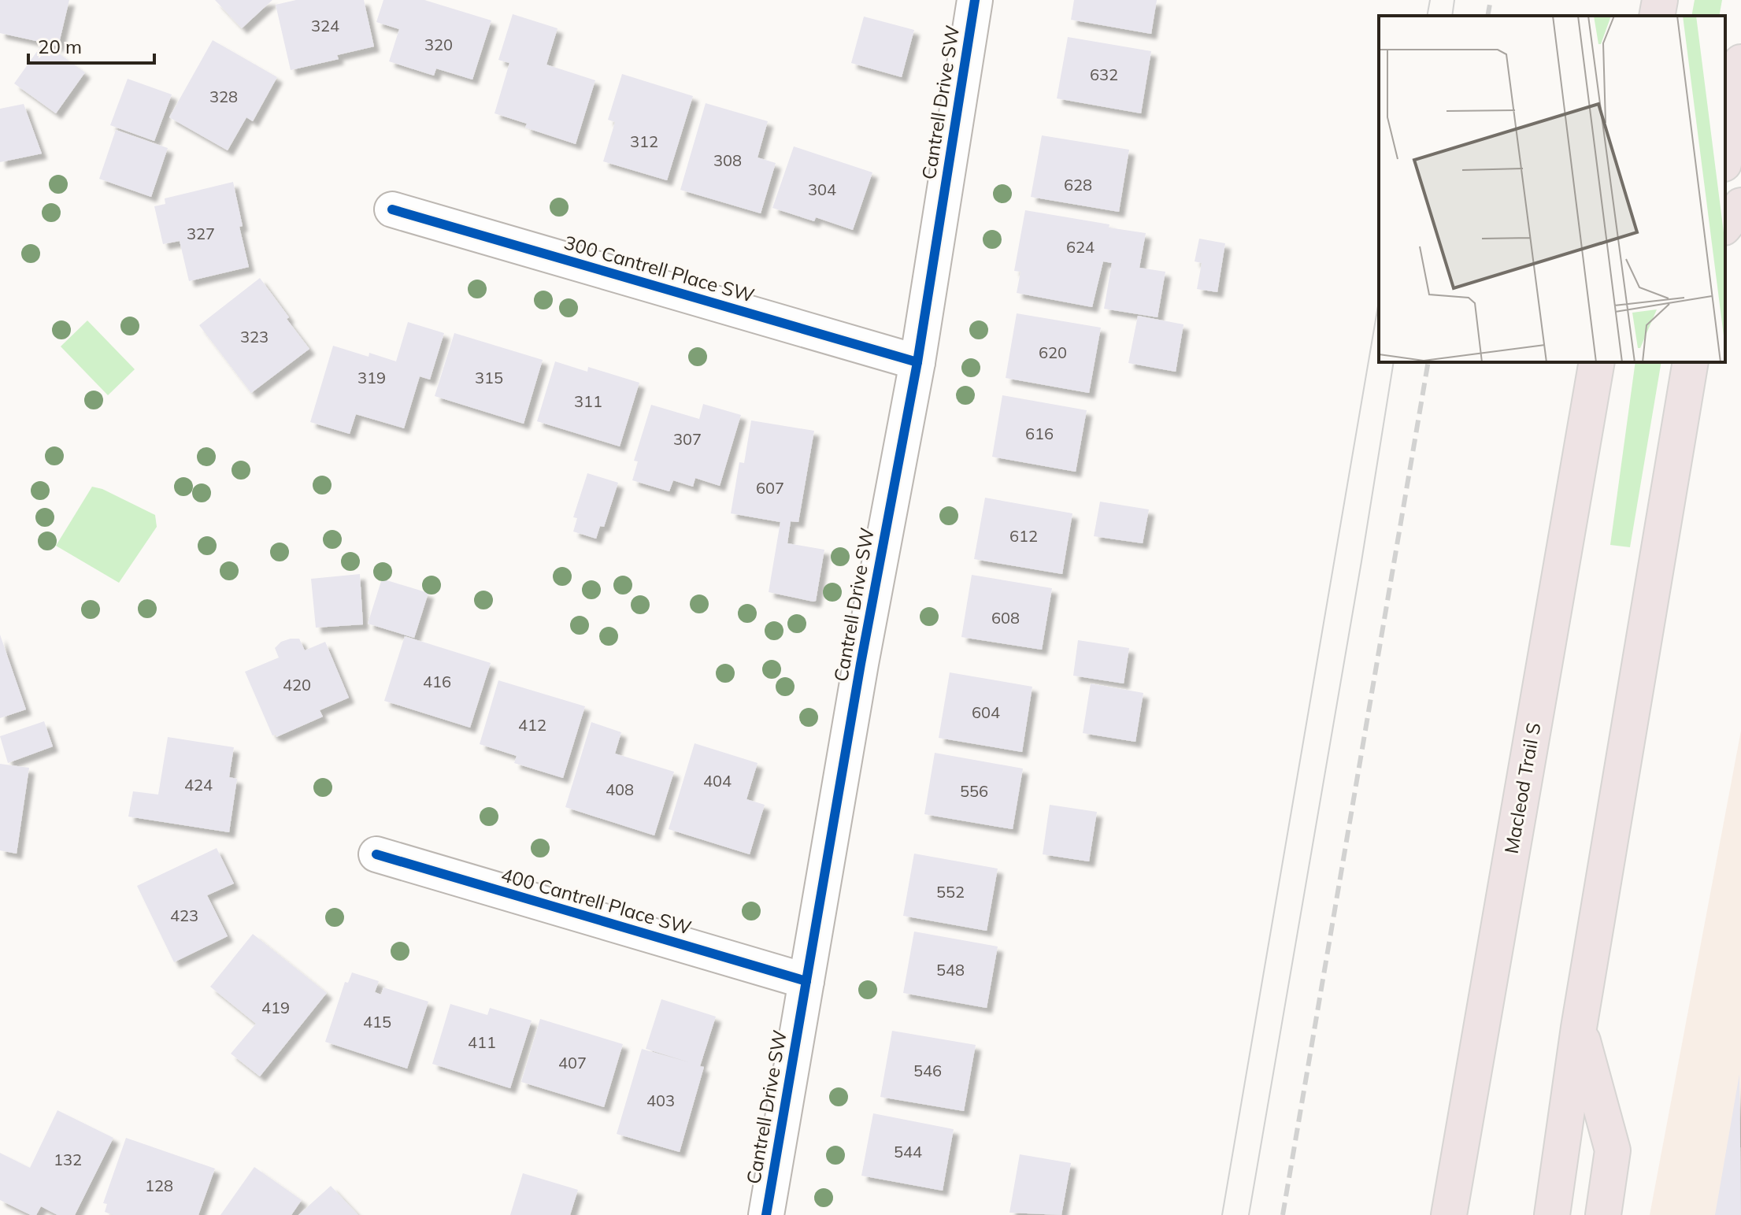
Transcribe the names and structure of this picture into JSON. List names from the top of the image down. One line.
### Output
{"streets":{"highway":["Macleod Trail S"],"street":["Cantrell Drive SW","300 Cantrell Place SW","400 Cantrell Place SW"]},"crossings":[["Cantrell Drive SW","300 Cantrell Place SW"],["Cantrell Drive SW","400 Cantrell Place SW"]],"house_numbers":["324","320","632","328","312","308","628","304","327","624","323","620","319","315","311","616","307","607","612","608","416","420","604","412","404","424","408","556","552","423","548","419","415","411","407","546","403","544","132","128"],"scale_bar":"20 m"}
